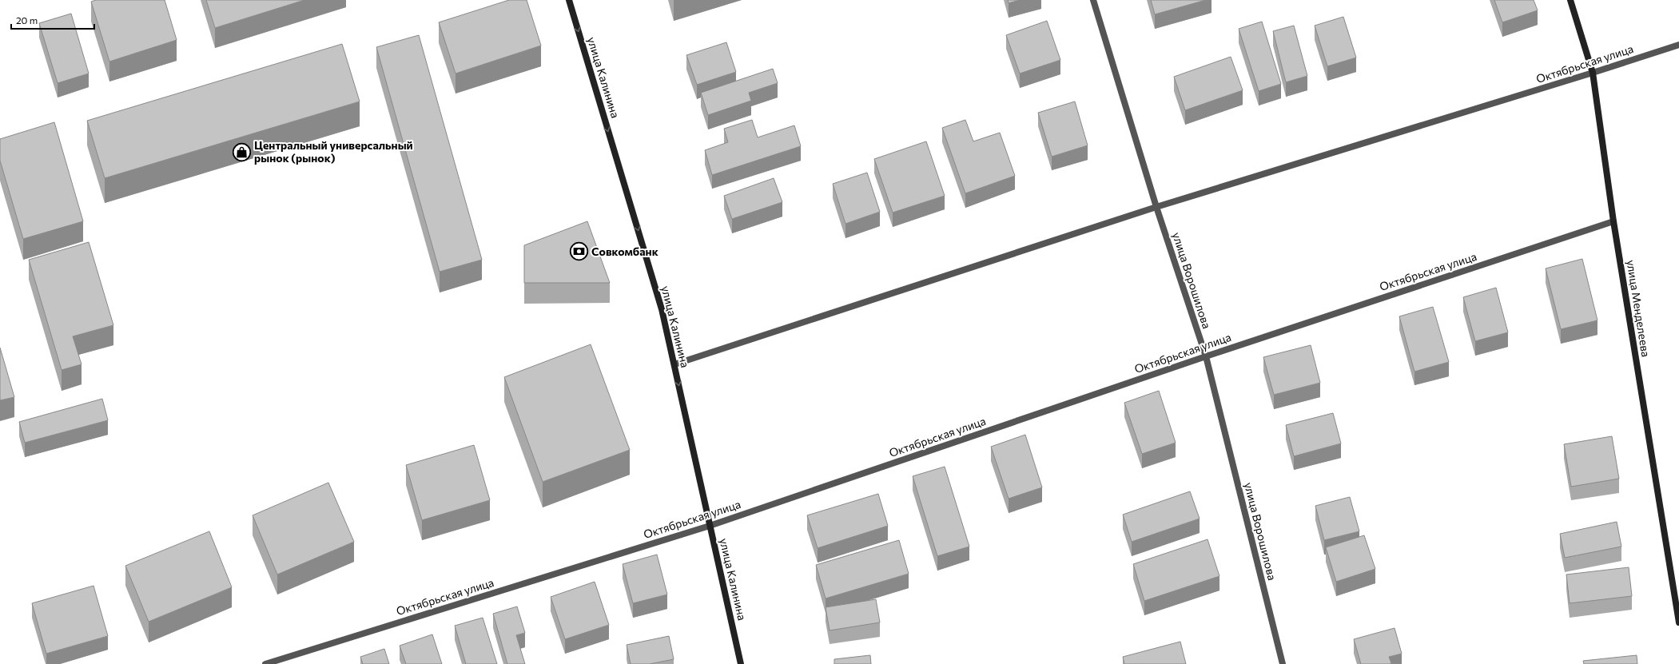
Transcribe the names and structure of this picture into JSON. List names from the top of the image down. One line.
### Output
{"streets":{"street":["Октябрьская улица","улица Калинина","улица Ворошилова","улица Менделеева"]},"crossings":[["Октябрьская улица","улица Калинина"],["Октябрьская улица","улица Ворошилова"],["Октябрьская улица","улица Менделеева"]],"one_way":["улица Калинина"],"places":{"shop":["Центральный универсальный рынок (рынок)"],"bank":["Совкомбанк"]},"scale_bar":"20 m"}
